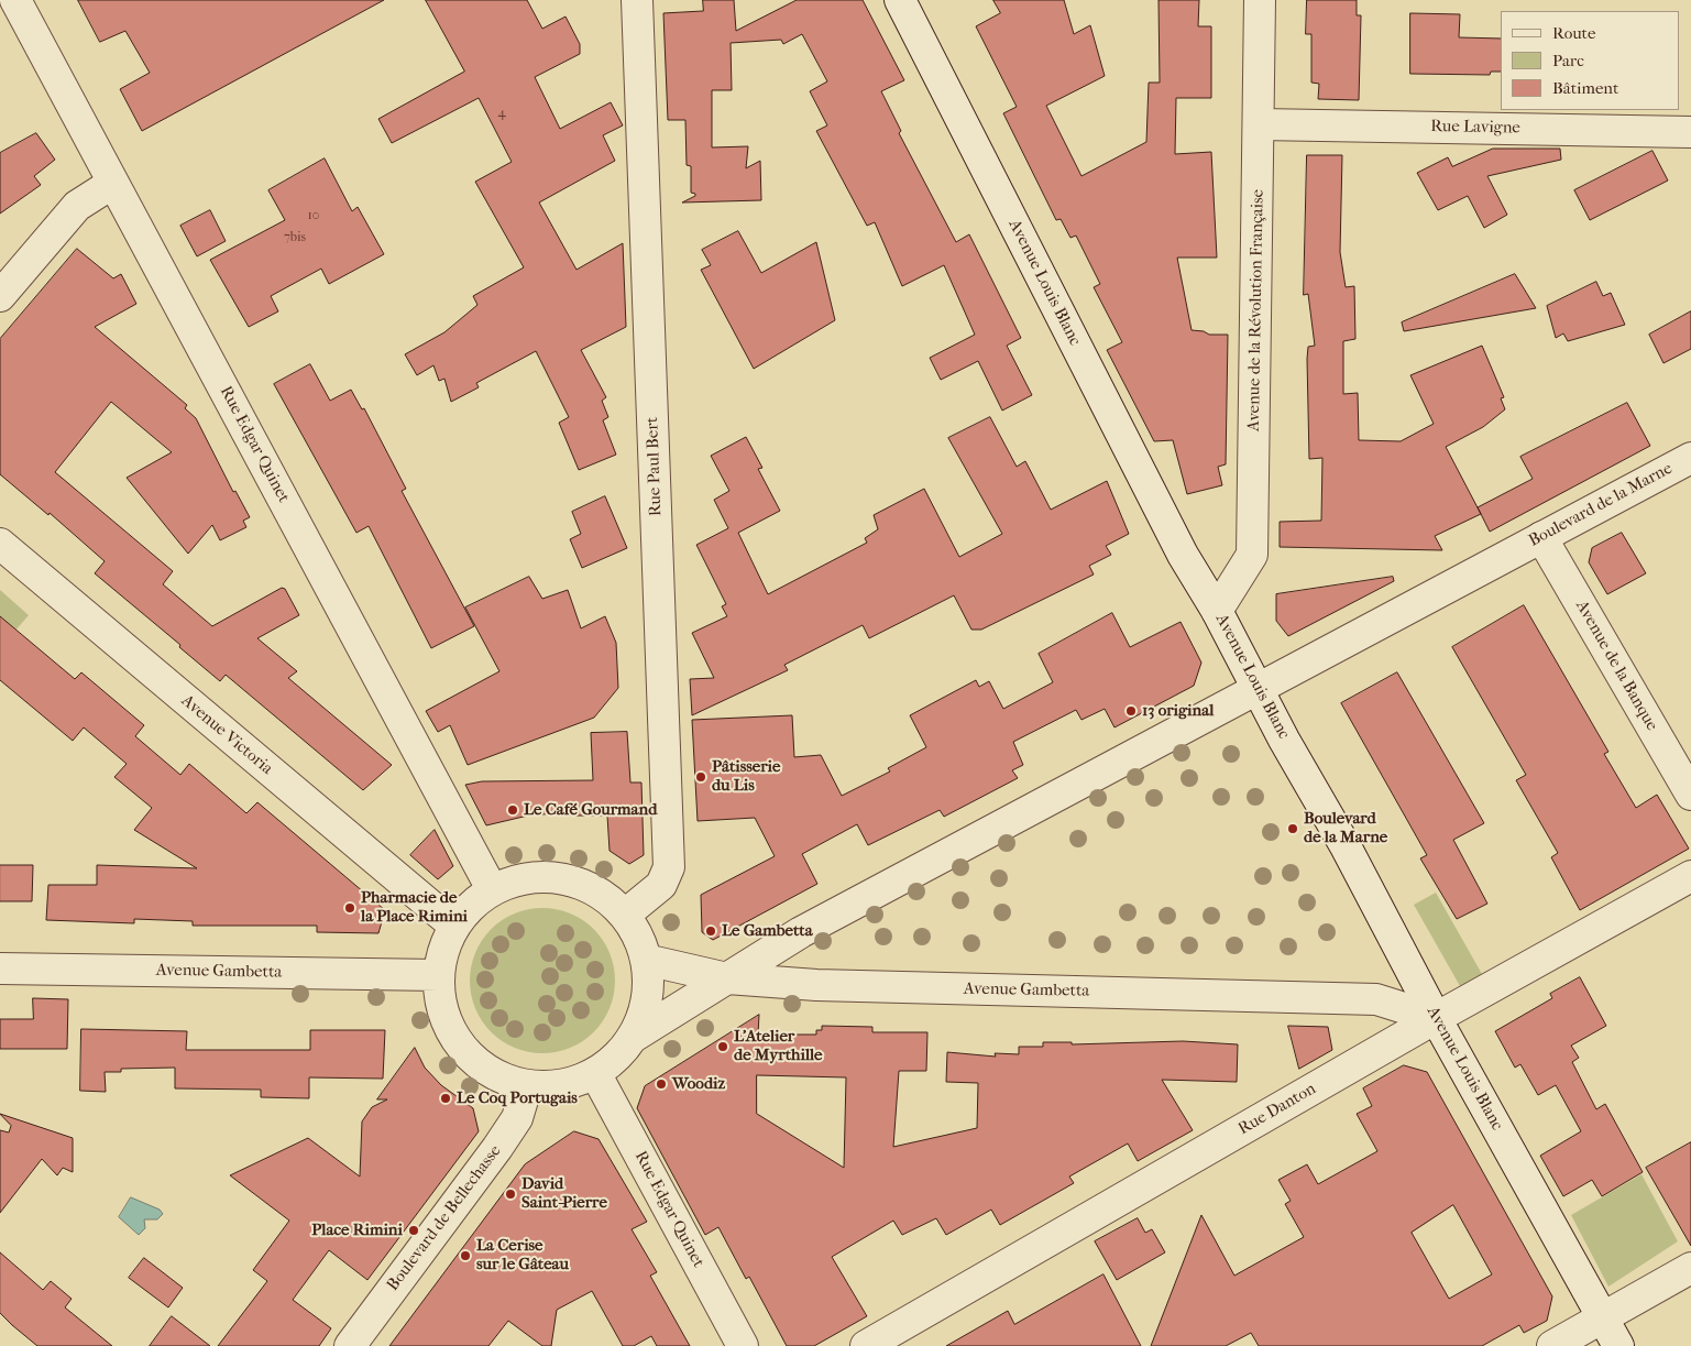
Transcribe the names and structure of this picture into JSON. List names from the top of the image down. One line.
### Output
{"streets":{"street":["Rue Lavigne","Avenue Louis Blanc","Avenue de la Révolution Française","Rue Edgar Quinet","Rue Paul Bert","Boulevard de la Marne","Avenue de la Banque","Avenue Victoria","Avenue Gambetta","Rue Danton","Boulevard de Bellechasse"]},"crossings":[["Rue Lavigne","Avenue de la Révolution Française"],["Avenue Louis Blanc","Avenue de la Révolution Française"],["Avenue Louis Blanc","Boulevard de la Marne"],["Avenue Louis Blanc","Avenue Gambetta"],["Avenue Louis Blanc","Rue Danton"],["Boulevard de la Marne","Avenue de la Banque"],["Boulevard de la Marne","Avenue Gambetta"],["Avenue Gambetta","Rue Danton"]],"places":["13 original","Pâtisserie du Lis","Le Café Gourmand","Boulevard de la Marne","Pharmacie de la Place Rimini","Le Gambetta","L'Atelier de Myrthille","Woodiz","Le Coq Portugais","David Saint-Pierre","Place Rimini","La Cerise sur le Gâteau"],"house_numbers":["4","10","7bis"],"legend":["Route","Parc","Bâtiment"]}
